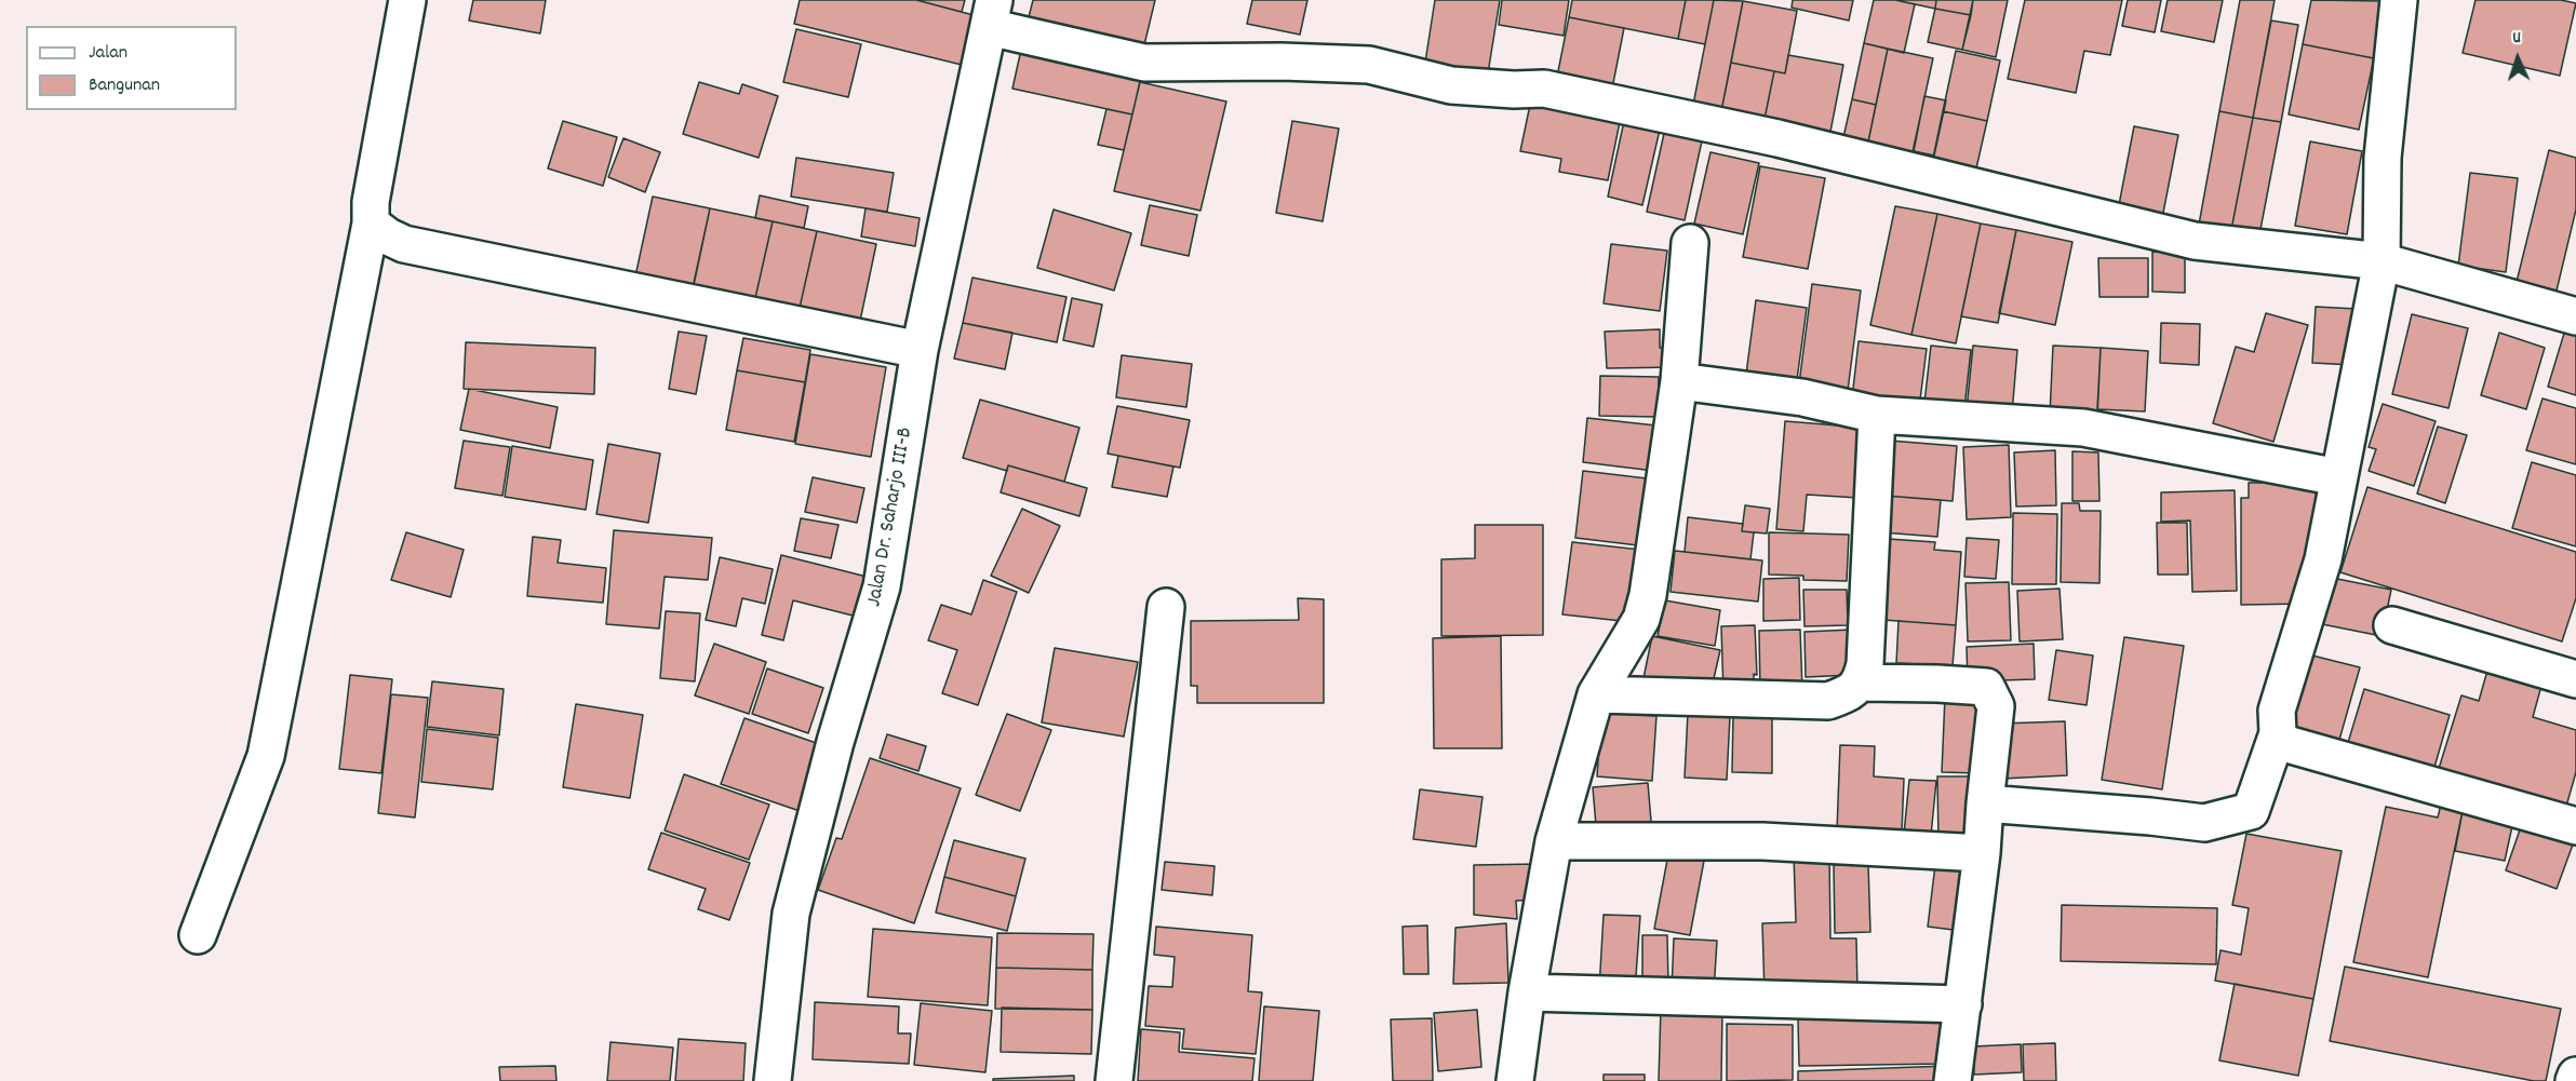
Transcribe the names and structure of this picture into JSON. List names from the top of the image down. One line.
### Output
{"streets":{"main road":["Jalan Dr. Saharjo III-B"]},"legend":["Jalan","Bangunan"],"north":"top"}
